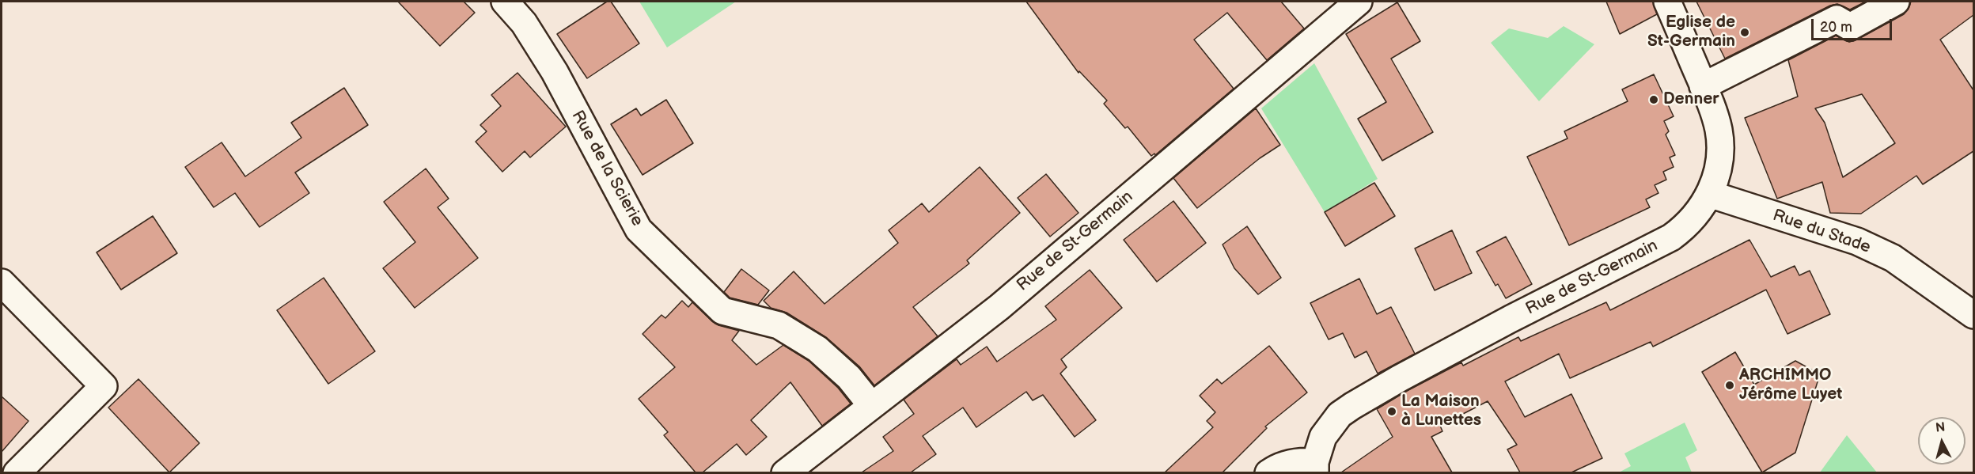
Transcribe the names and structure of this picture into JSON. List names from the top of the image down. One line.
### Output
{"streets":{"street":["Rue de la Scierie","Rue du Stade","Rue de St-Germain"]},"crossings":[["Rue de la Scierie","Rue de St-Germain"],["Rue du Stade","Rue de St-Germain"]],"places":["Eglise de St-Germain","Denner","ARCHIMMO Jérôme Luyet","La Maison à Lunettes"],"scale_bar":"20 m","north":"top"}
